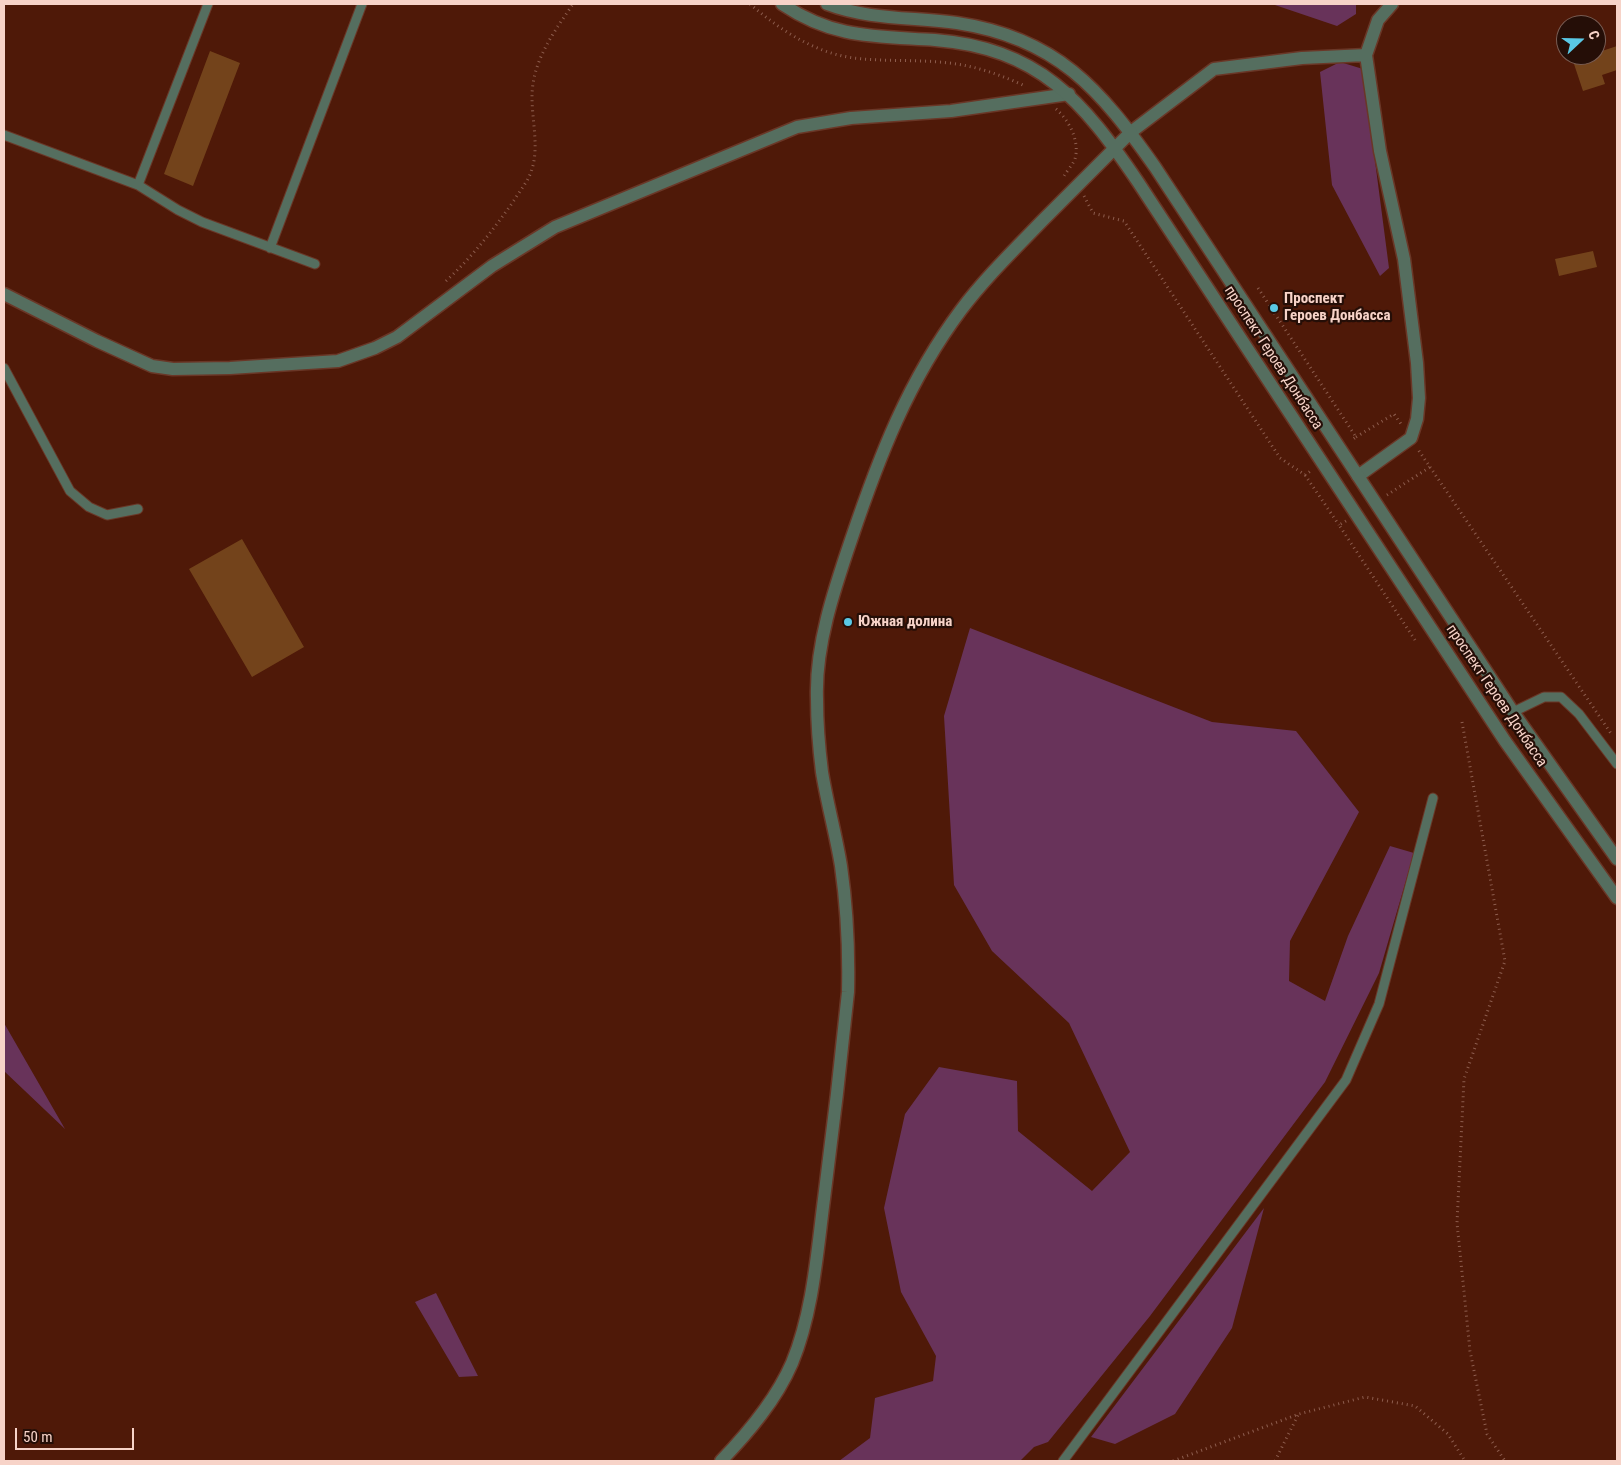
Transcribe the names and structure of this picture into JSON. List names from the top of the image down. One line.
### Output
{"streets":{"street":["проспект Героев Донбасса"]},"places":["Проспект Героев Донбасса","Южная долина"],"scale_bar":"50 m","north":"right"}
